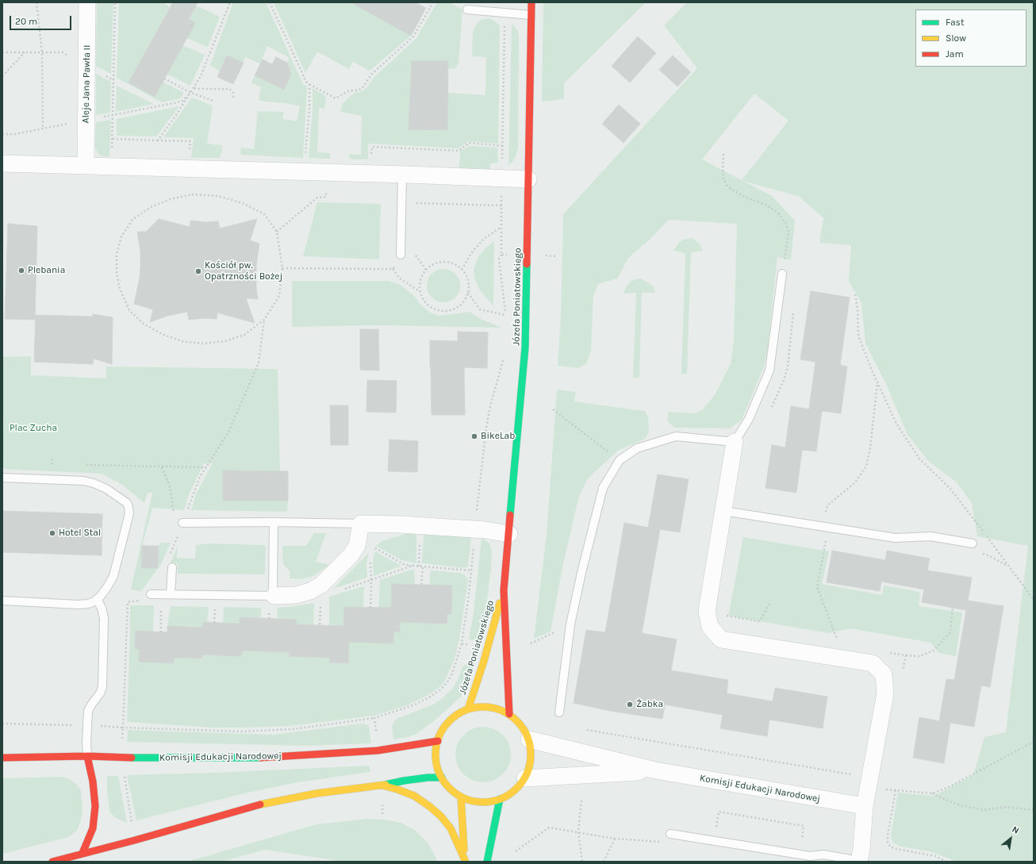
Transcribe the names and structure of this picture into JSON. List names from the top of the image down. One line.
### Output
{"streets":{"street":["Aleje Jana Pawła II","Józefa Poniatowskiego","Komisji Edukacji Narodowej"]},"crossings":[["Józefa Poniatowskiego","Komisji Edukacji Narodowej"]],"parks":["Plac Zucha"],"places":["Plebania","Kościół pw. Opatrzności Bożej","BikeLab","Hotel Stal","Żabka"],"legend":["Fast","Slow","Jam"],"scale_bar":"20 m","north":"top right"}
